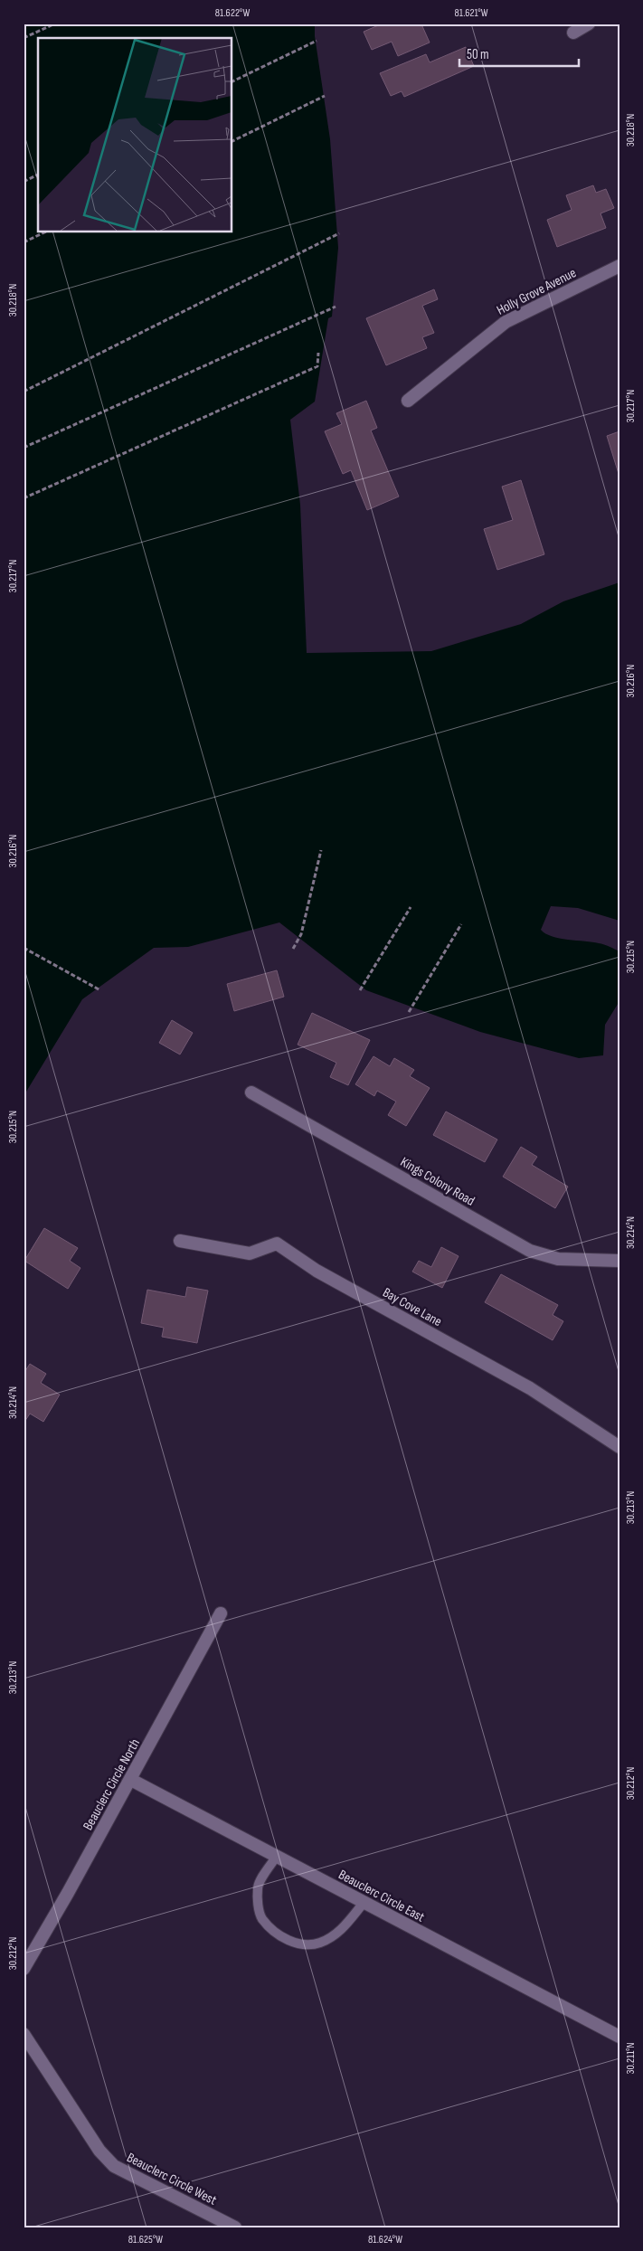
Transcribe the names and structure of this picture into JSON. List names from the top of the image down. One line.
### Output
{"streets":{"street":["Holly Grove Avenue","Kings Colony Road","Bay Cove Lane","Beauclerc Circle North","Beauclerc Circle East","Beauclerc Circle West"]},"crossings":[["Beauclerc Circle North","Beauclerc Circle East"]],"scale_bar":"50 m","coordinates":["81.622°W","81.621°W","30.218°N","30.217°N","30.216°N","30.215°N","30.214°N","30.213°N","30.212°N","30.211°N","81.625°W","81.624°W"]}
